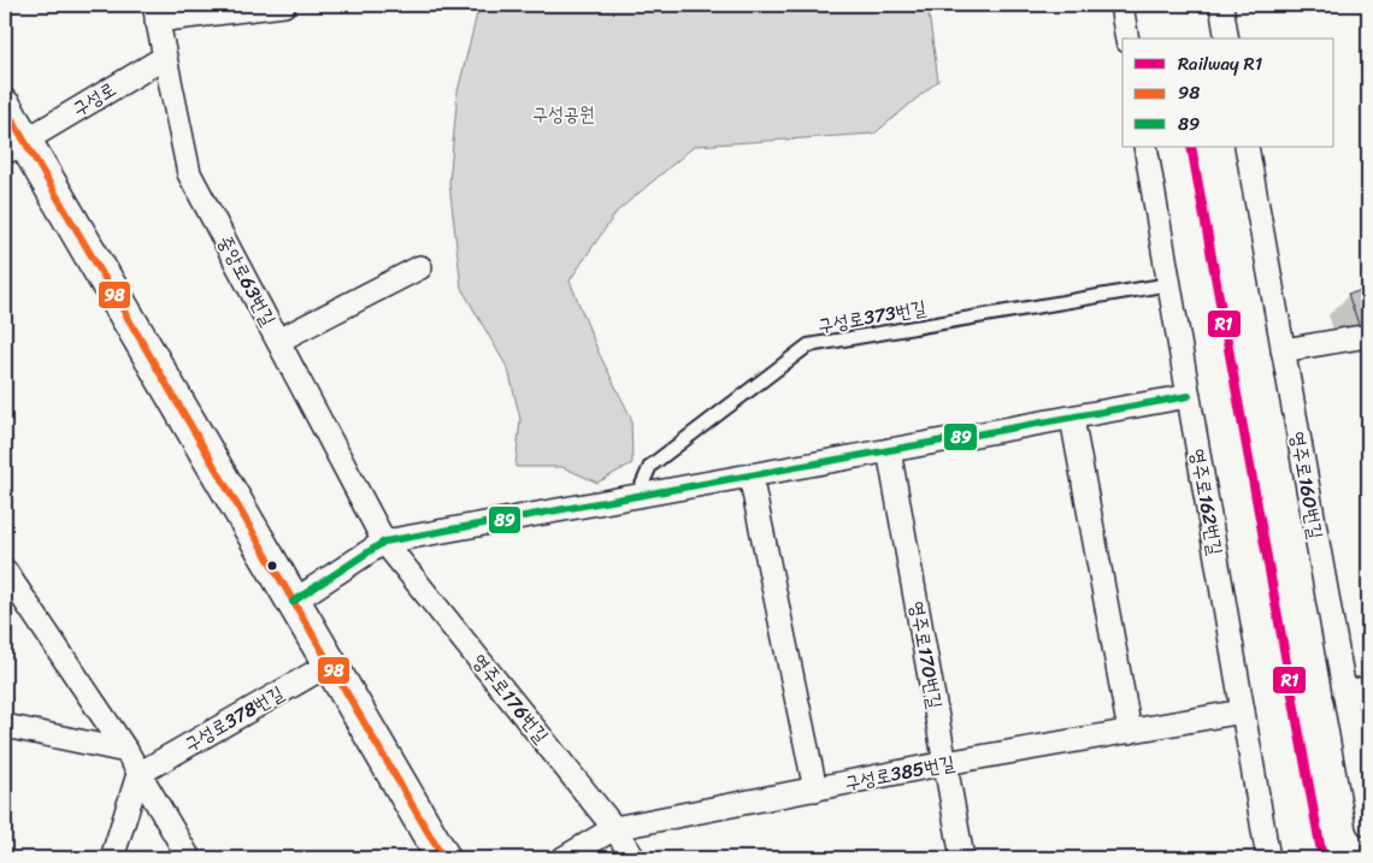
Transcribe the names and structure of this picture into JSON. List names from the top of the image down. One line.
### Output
{"streets":{"street":["구성로","중앙로63번길","영주로160번길","영주로162번길","영주로170번길","영주로176번길","구성로378번길","구성로385번길"],"lane":["구성로373번길"]},"crossings":[["구성로","중앙로63번길"],["중앙로63번길","영주로176번길"],["구성로373번길","영주로162번길"],["영주로162번길","구성로385번길"],["영주로170번길","구성로385번길"],["영주로176번길","구성로385번길"]],"parks":["구성공원"],"lines":["transit line 98","rail line R1","transit line 89"],"legend":["Railway R1","98","89"]}
